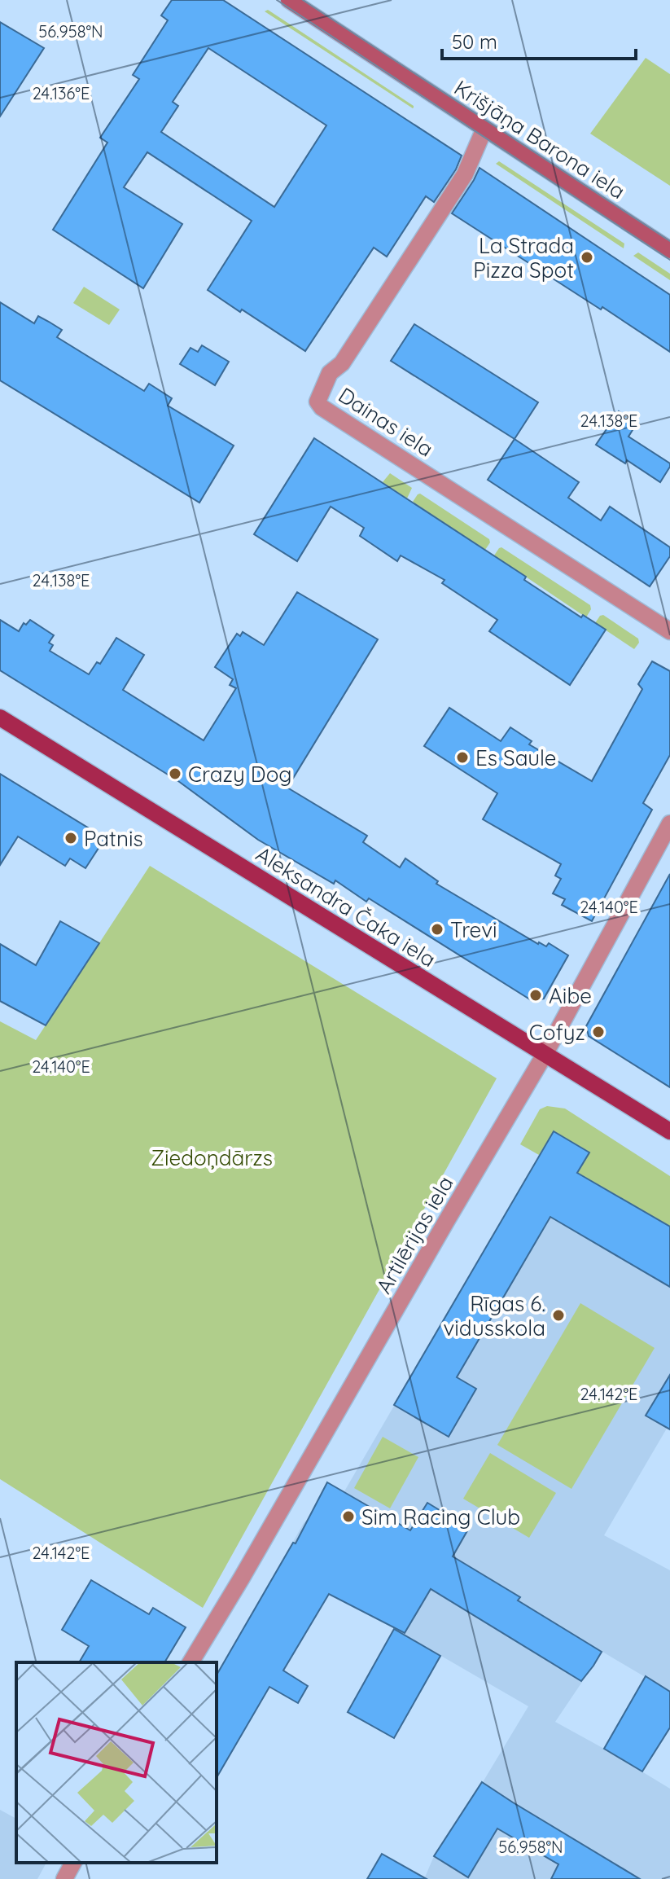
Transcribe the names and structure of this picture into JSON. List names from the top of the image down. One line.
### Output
{"streets":{"main road":["Aleksandra Čaka iela"],"street":["Krišjāņa Barona iela","Dainas iela","Artilērijas iela"]},"crossings":[["Krišjāņa Barona iela","Dainas iela"],["Aleksandra Čaka iela","Artilērijas iela"]],"parks":["Ziedoņdārzs"],"places":["La Strada Pizza Spot","Es Saule","Crazy Dog","Patnis","Trevi","Aibe","Cofyz","Rīgas 6. vidusskola","Sim Racing Club"],"scale_bar":"50 m","coordinates":["56.958°N","24.136°E","24.138°E","24.140°E","24.142°E"]}
